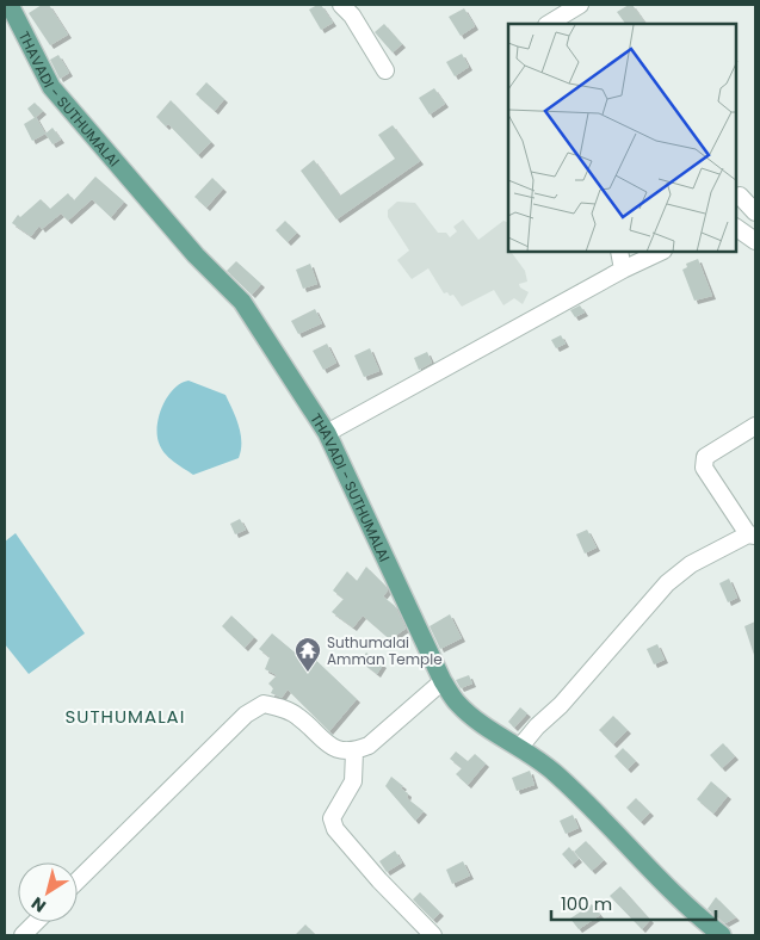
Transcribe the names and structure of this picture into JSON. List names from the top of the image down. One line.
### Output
{"streets":{"main road":["THAVADI - SUTHUMALAI"]},"districts":["SUTHUMALAI"],"places":{"temple":["Suthumalai Amman Temple"]},"scale_bar":"100 m","north":"bottom left"}
